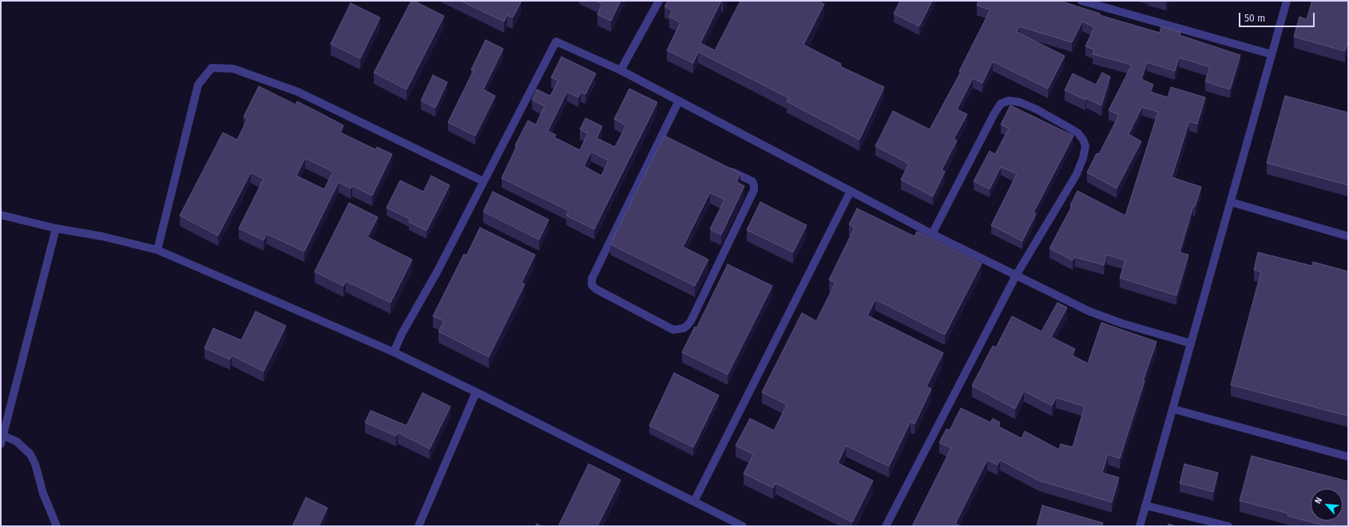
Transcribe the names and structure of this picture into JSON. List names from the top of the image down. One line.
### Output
{"scale_bar":"50 m","north":"top left"}
